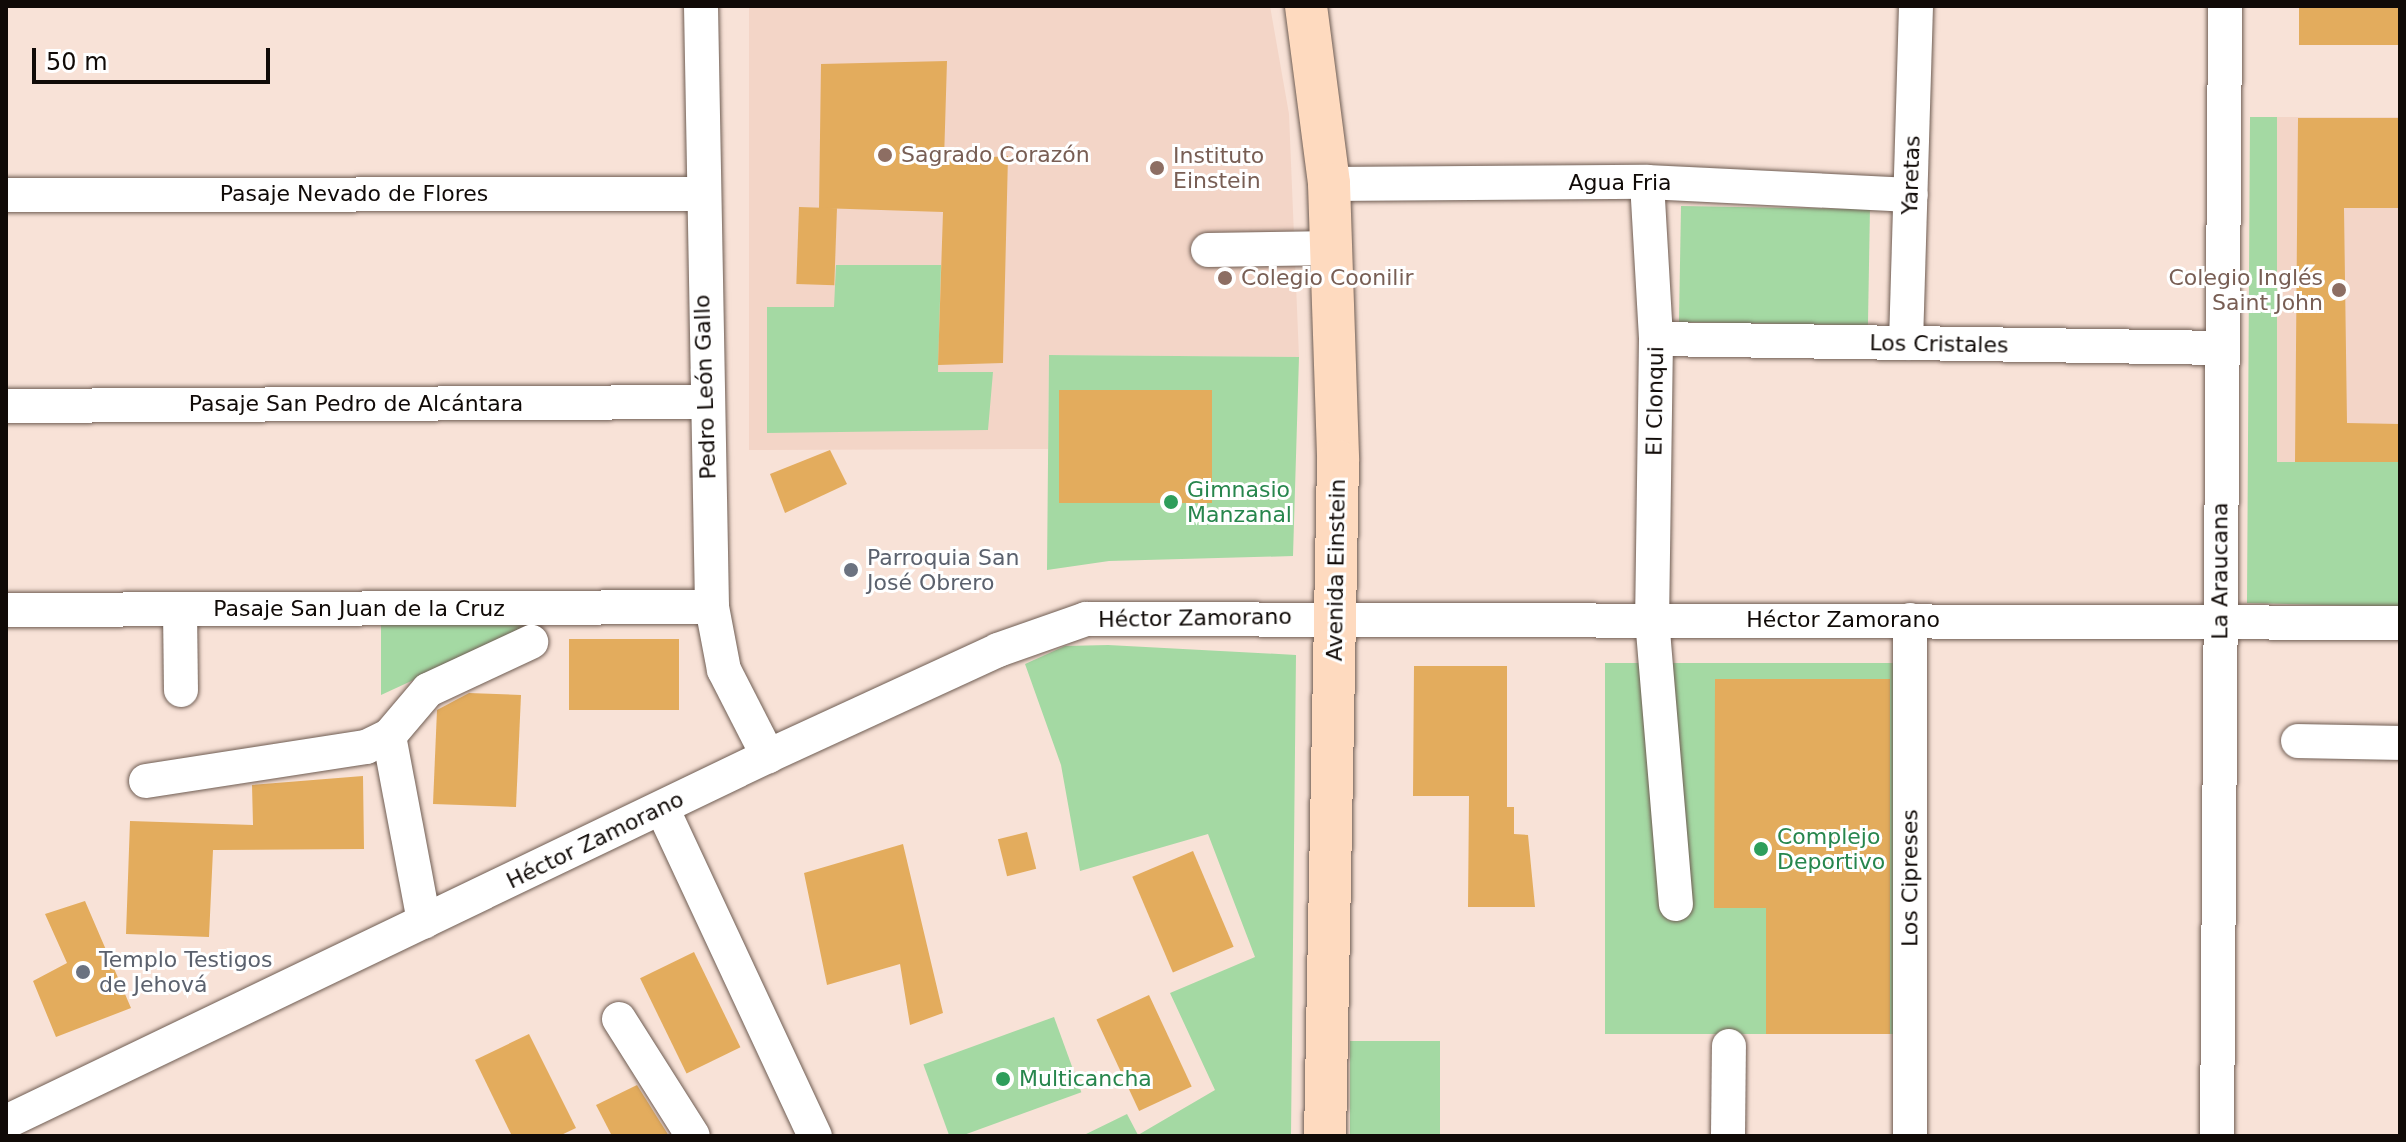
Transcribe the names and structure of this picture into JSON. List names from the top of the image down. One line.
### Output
{"streets":{"main road":["Avenida Einstein"],"street":["Yaretas","Agua Fria","Pasaje Nevado de Flores","Los Cristales","Pedro León Gallo","El Clonqui","Pasaje San Pedro de Alcántara","La Araucana","Pasaje San Juan de la Cruz","Héctor Zamorano","Los Cipreses"]},"crossings":[["Yaretas","Agua Fria"],["Yaretas","Los Cristales"],["Agua Fria","El Clonqui"],["Agua Fria","Avenida Einstein"],["Pasaje Nevado de Flores","Pedro León Gallo"],["Los Cristales","El Clonqui"],["Los Cristales","La Araucana"],["Pedro León Gallo","Pasaje San Pedro de Alcántara"],["Pedro León Gallo","Pasaje San Juan de la Cruz"],["Pedro León Gallo","Héctor Zamorano"],["El Clonqui","Héctor Zamorano"],["Avenida Einstein","Héctor Zamorano"],["La Araucana","Héctor Zamorano"],["Héctor Zamorano","Los Cipreses"]],"places":["Sagrado Corazón","Instituto Einstein","Colegio Coonilir","Colegio Inglés Saint John","Gimnasio Manzanal","Parroquia San José Obrero","Complejo Deportivo","Templo Testigos de Jehová","Multicancha"],"scale_bar":"50 m"}
